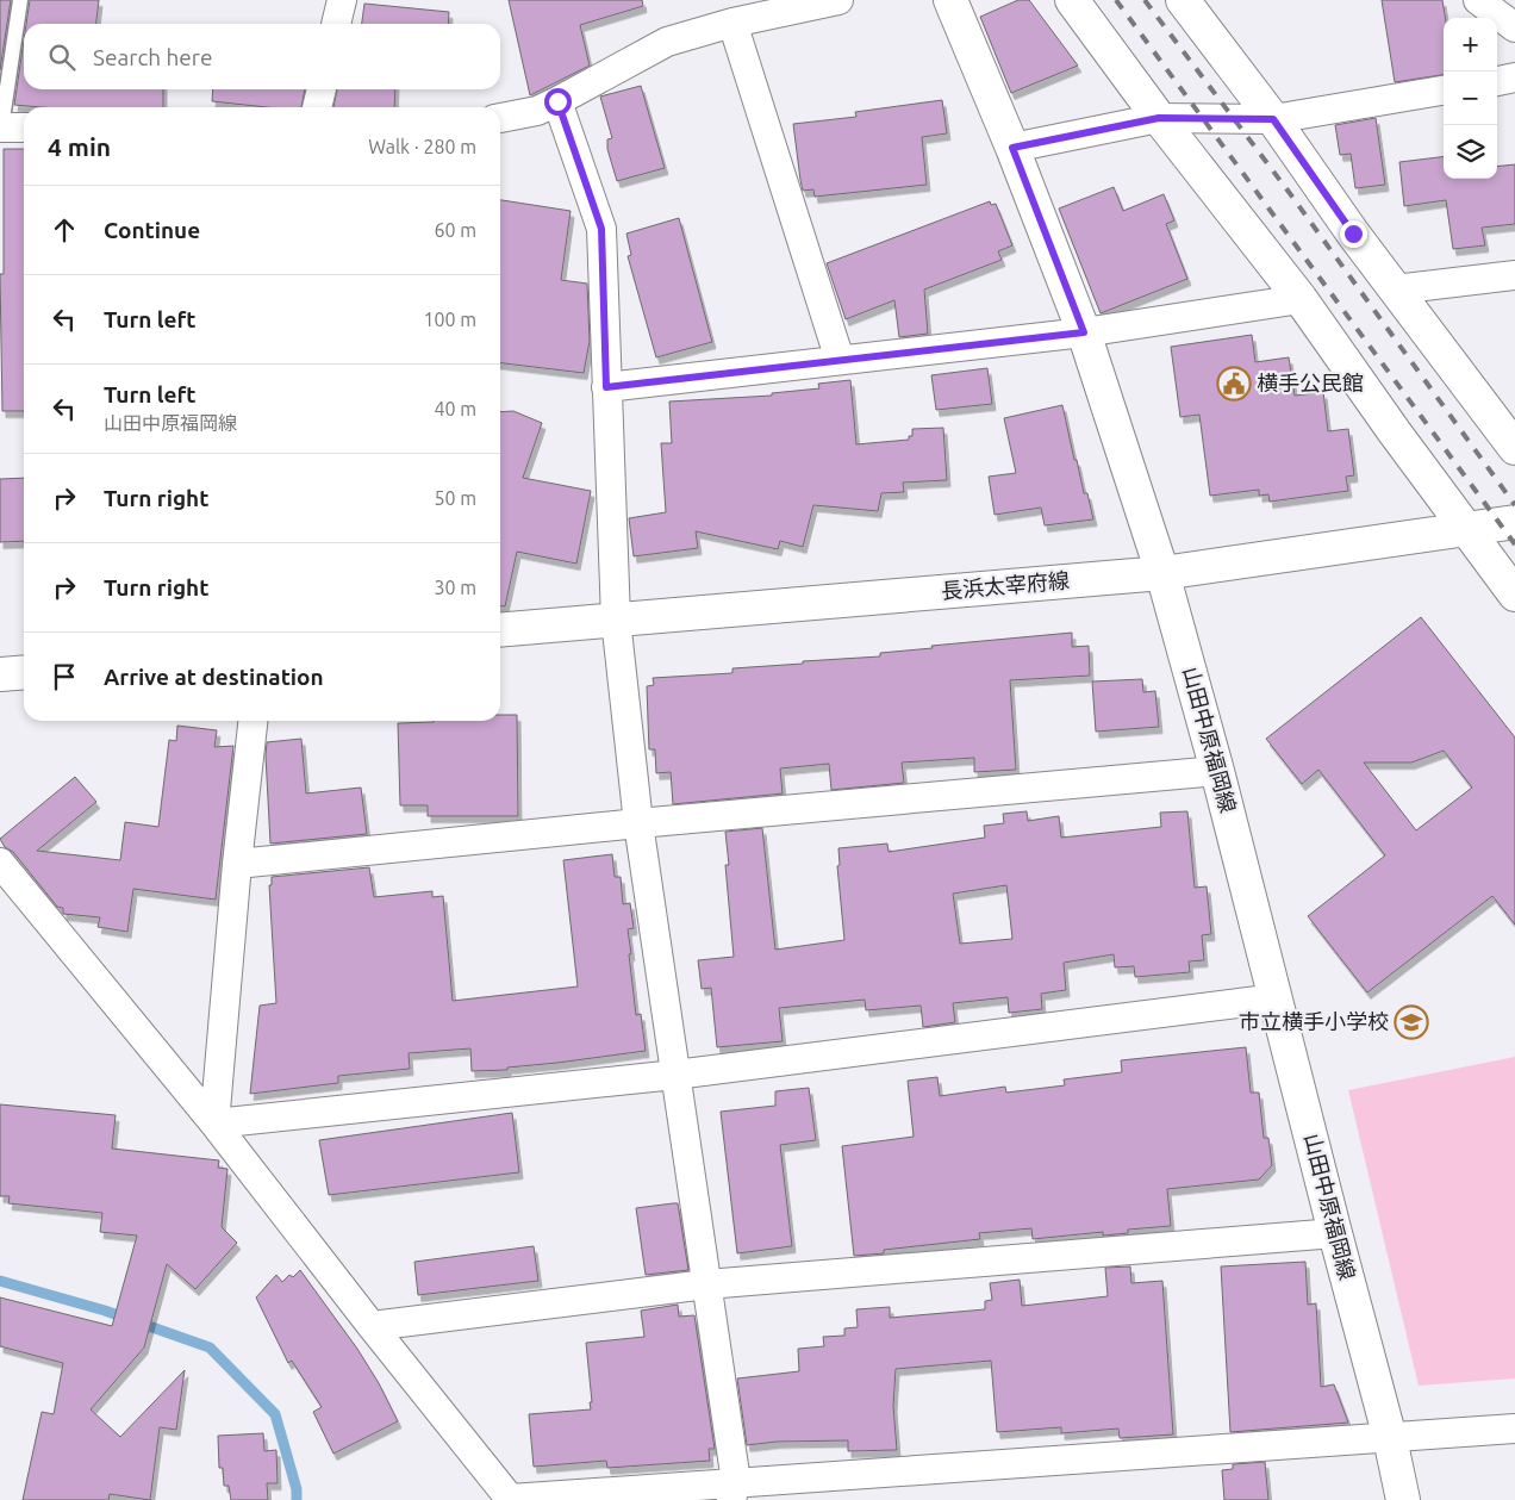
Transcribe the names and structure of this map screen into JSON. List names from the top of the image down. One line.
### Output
{"streets":{"street":["長浜太宰府線","山田中原福岡線"]},"crossings":[["長浜太宰府線","山田中原福岡線"]],"places":{"public building":["横手公民館"],"school or university":["市立横手小学校"]},"page":{"map_buttons":["+","−"],"search":"Search here","heading":["4 min","Walk · 280 m"],"list":[["Continue","60 m"],["Turn left","100 m"],["Turn left","山田中原福岡線","40 m"],["Turn right","50 m"],["Turn right","30 m"],"Arrive at destination"]}}
